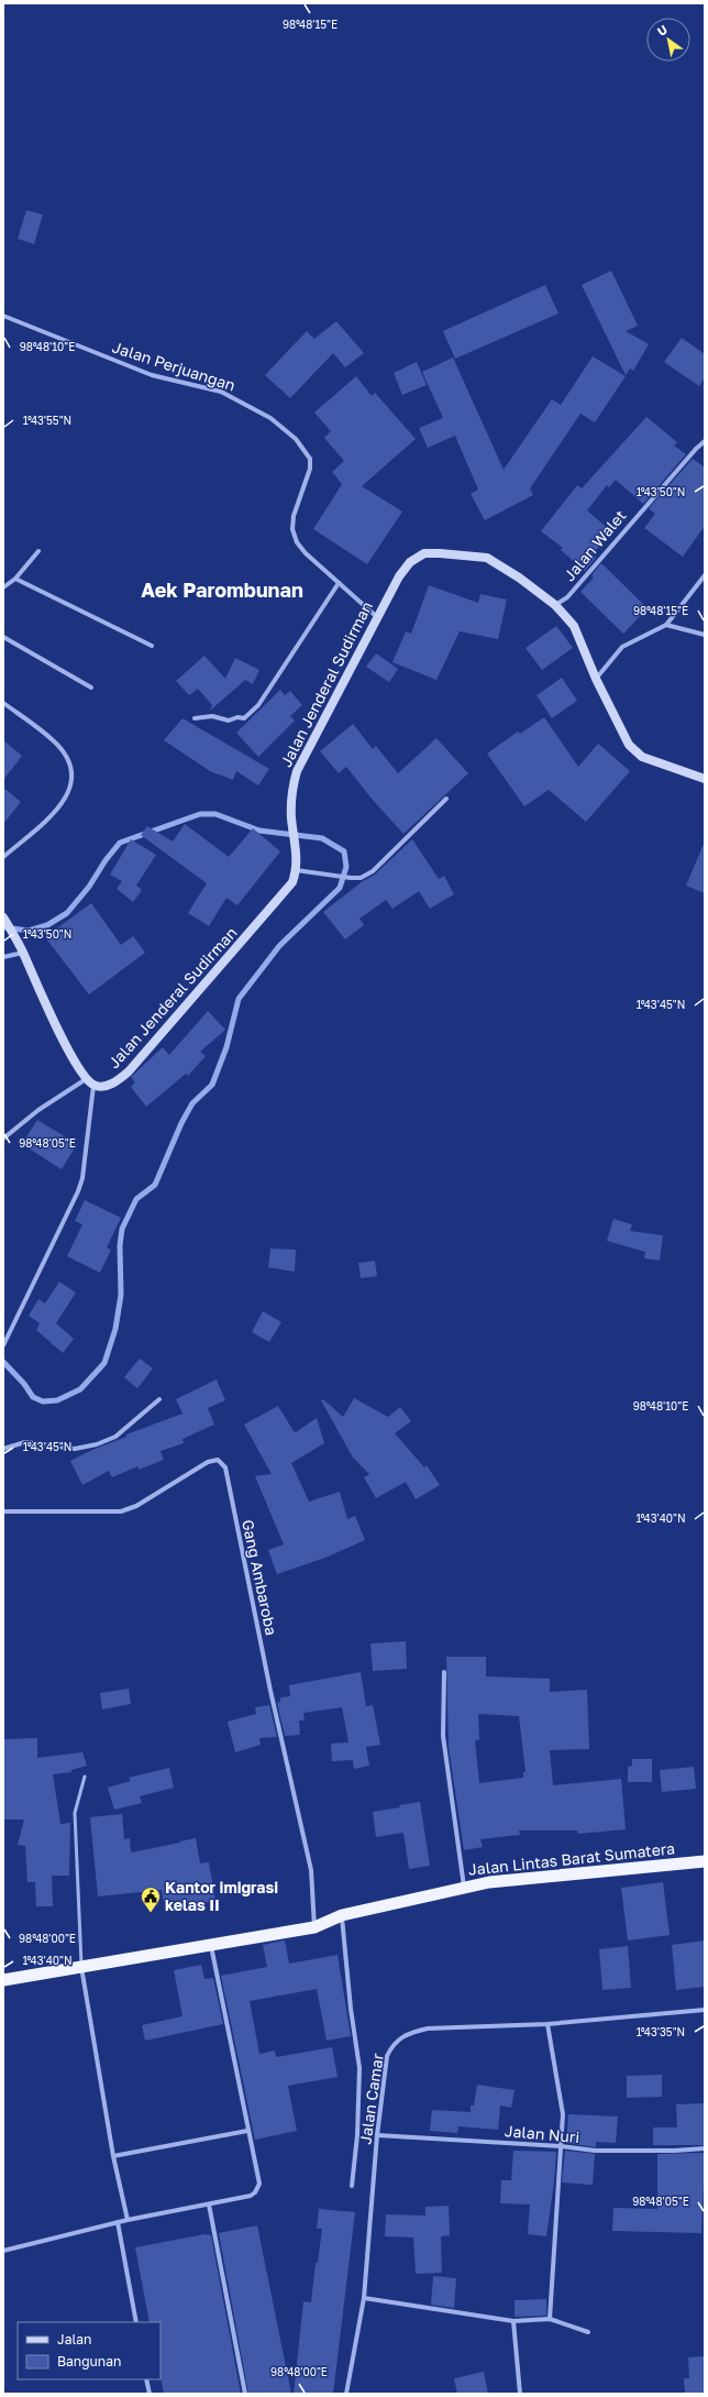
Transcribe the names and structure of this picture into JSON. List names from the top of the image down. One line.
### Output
{"streets":{"highway":["Jalan Lintas Barat Sumatera"],"main road":["Jalan Jenderal Sudirman"],"street":["Jalan Perjuangan","Jalan Walet","Gang Ambaroba","Jalan Camar","Jalan Nuri"]},"crossings":[["Jalan Perjuangan","Jalan Jenderal Sudirman"],["Jalan Walet","Jalan Jenderal Sudirman"],["Gang Ambaroba","Jalan Lintas Barat Sumatera"],["Jalan Camar","Jalan Nuri"]],"districts":["Aek Parombunan"],"places":{"public building":["Kantor imigrasi kelas II"]},"legend":["Jalan","Bangunan"],"north":"top left","coordinates":["98°48'15\"E","98°48'10\"E","1°43'55\"N","1°43'50\"N","1°43'45\"N","98°48'05\"E","1°43'40\"N","98°48'00\"E","1°43'35\"N"]}
